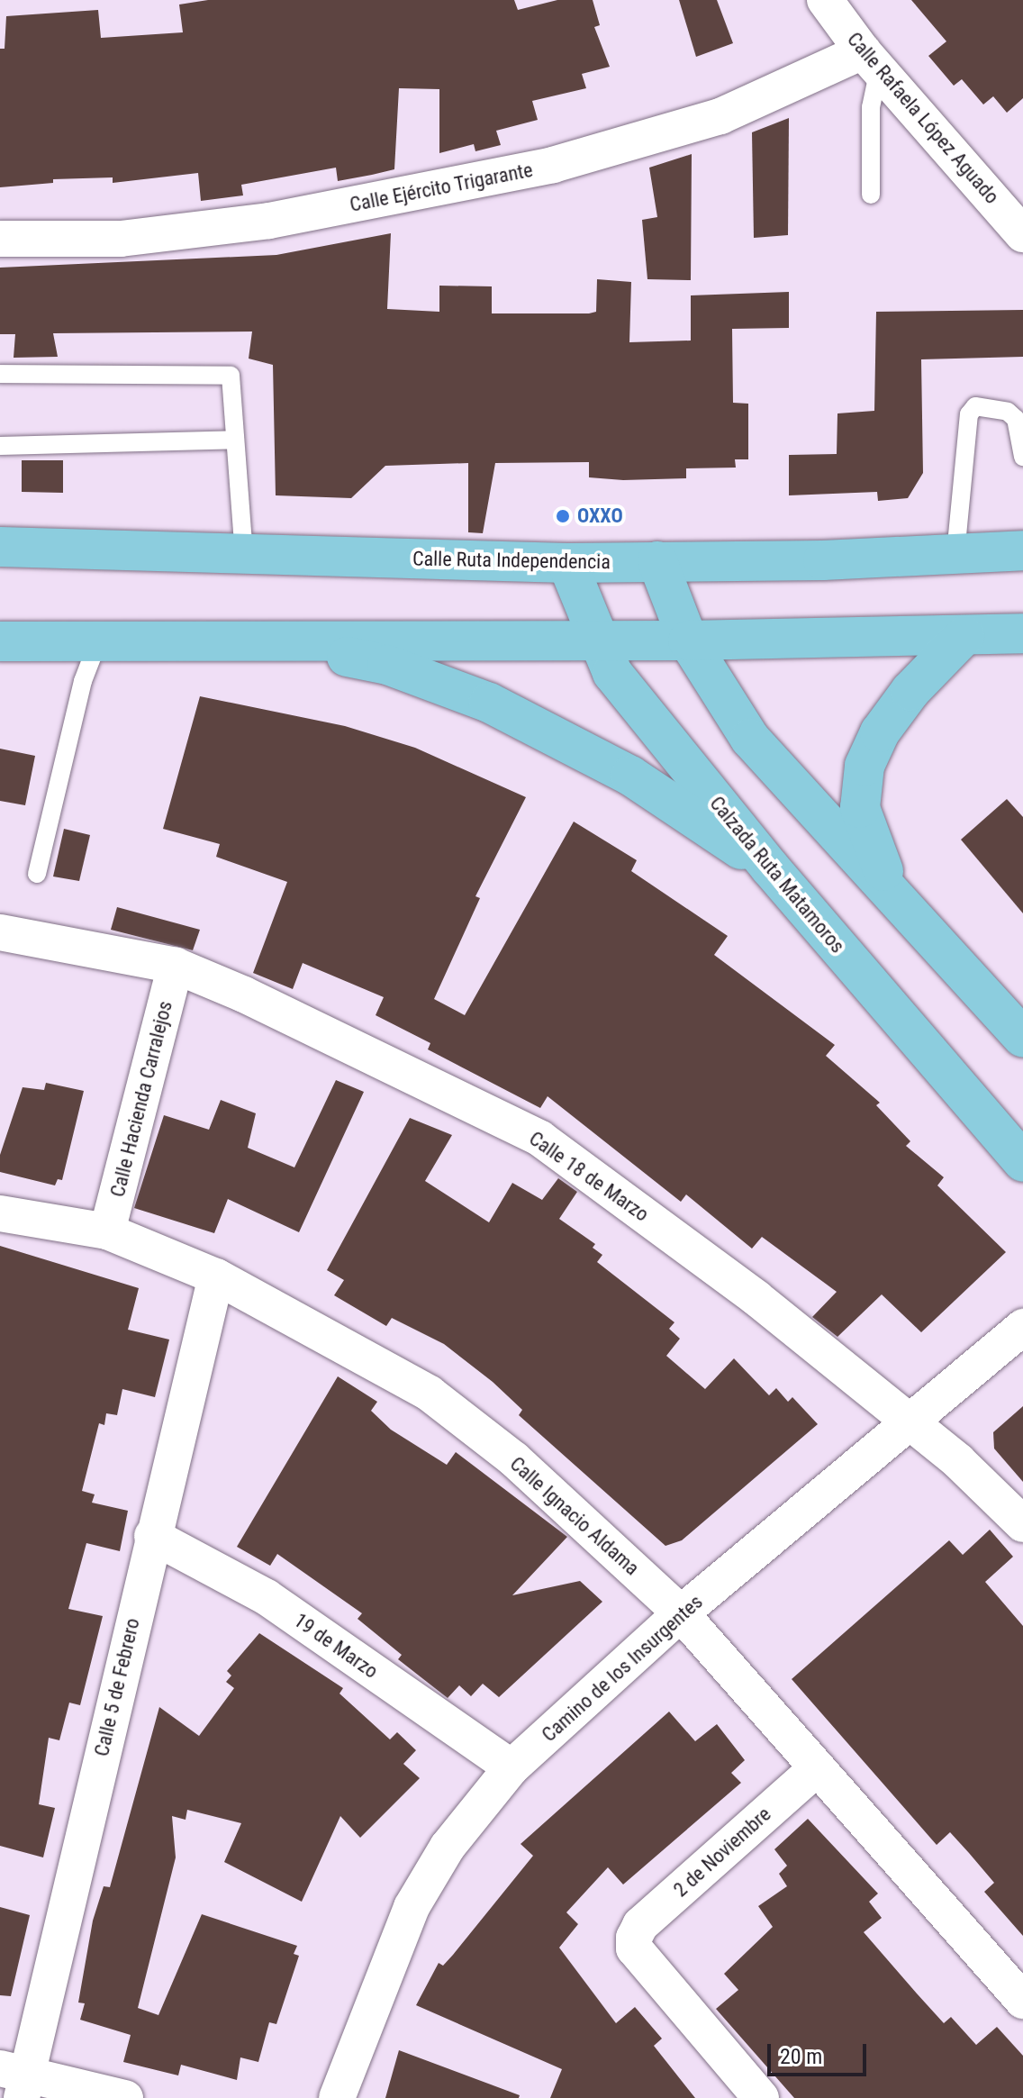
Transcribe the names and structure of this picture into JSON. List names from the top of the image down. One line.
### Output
{"streets":{"main road":["Calle Ruta Independencia","Calzada Ruta Matamoros"],"street":["Calle Rafaela López Aguado","Calle Ejército Trigarante","Calle Hacienda Carralejos","Calle 18 de Marzo","Calle Ignacio Aldama","19 de Marzo","Camino de los Insurgentes","Calle 5 de Febrero","2 de Noviembre"]},"crossings":[["Calle Rafaela López Aguado","Calle Ejército Trigarante"],["Calle Ruta Independencia","Calzada Ruta Matamoros"],["Calle Hacienda Carralejos","Calle 18 de Marzo"],["Calle Hacienda Carralejos","Calle Ignacio Aldama"],["Calle 18 de Marzo","Camino de los Insurgentes"],["Calle Ignacio Aldama","Camino de los Insurgentes"],["Calle Ignacio Aldama","Calle 5 de Febrero"],["Calle Ignacio Aldama","2 de Noviembre"],["19 de Marzo","Camino de los Insurgentes"],["19 de Marzo","Calle 5 de Febrero"]],"places":["OXXO"],"scale_bar":"20 m"}
